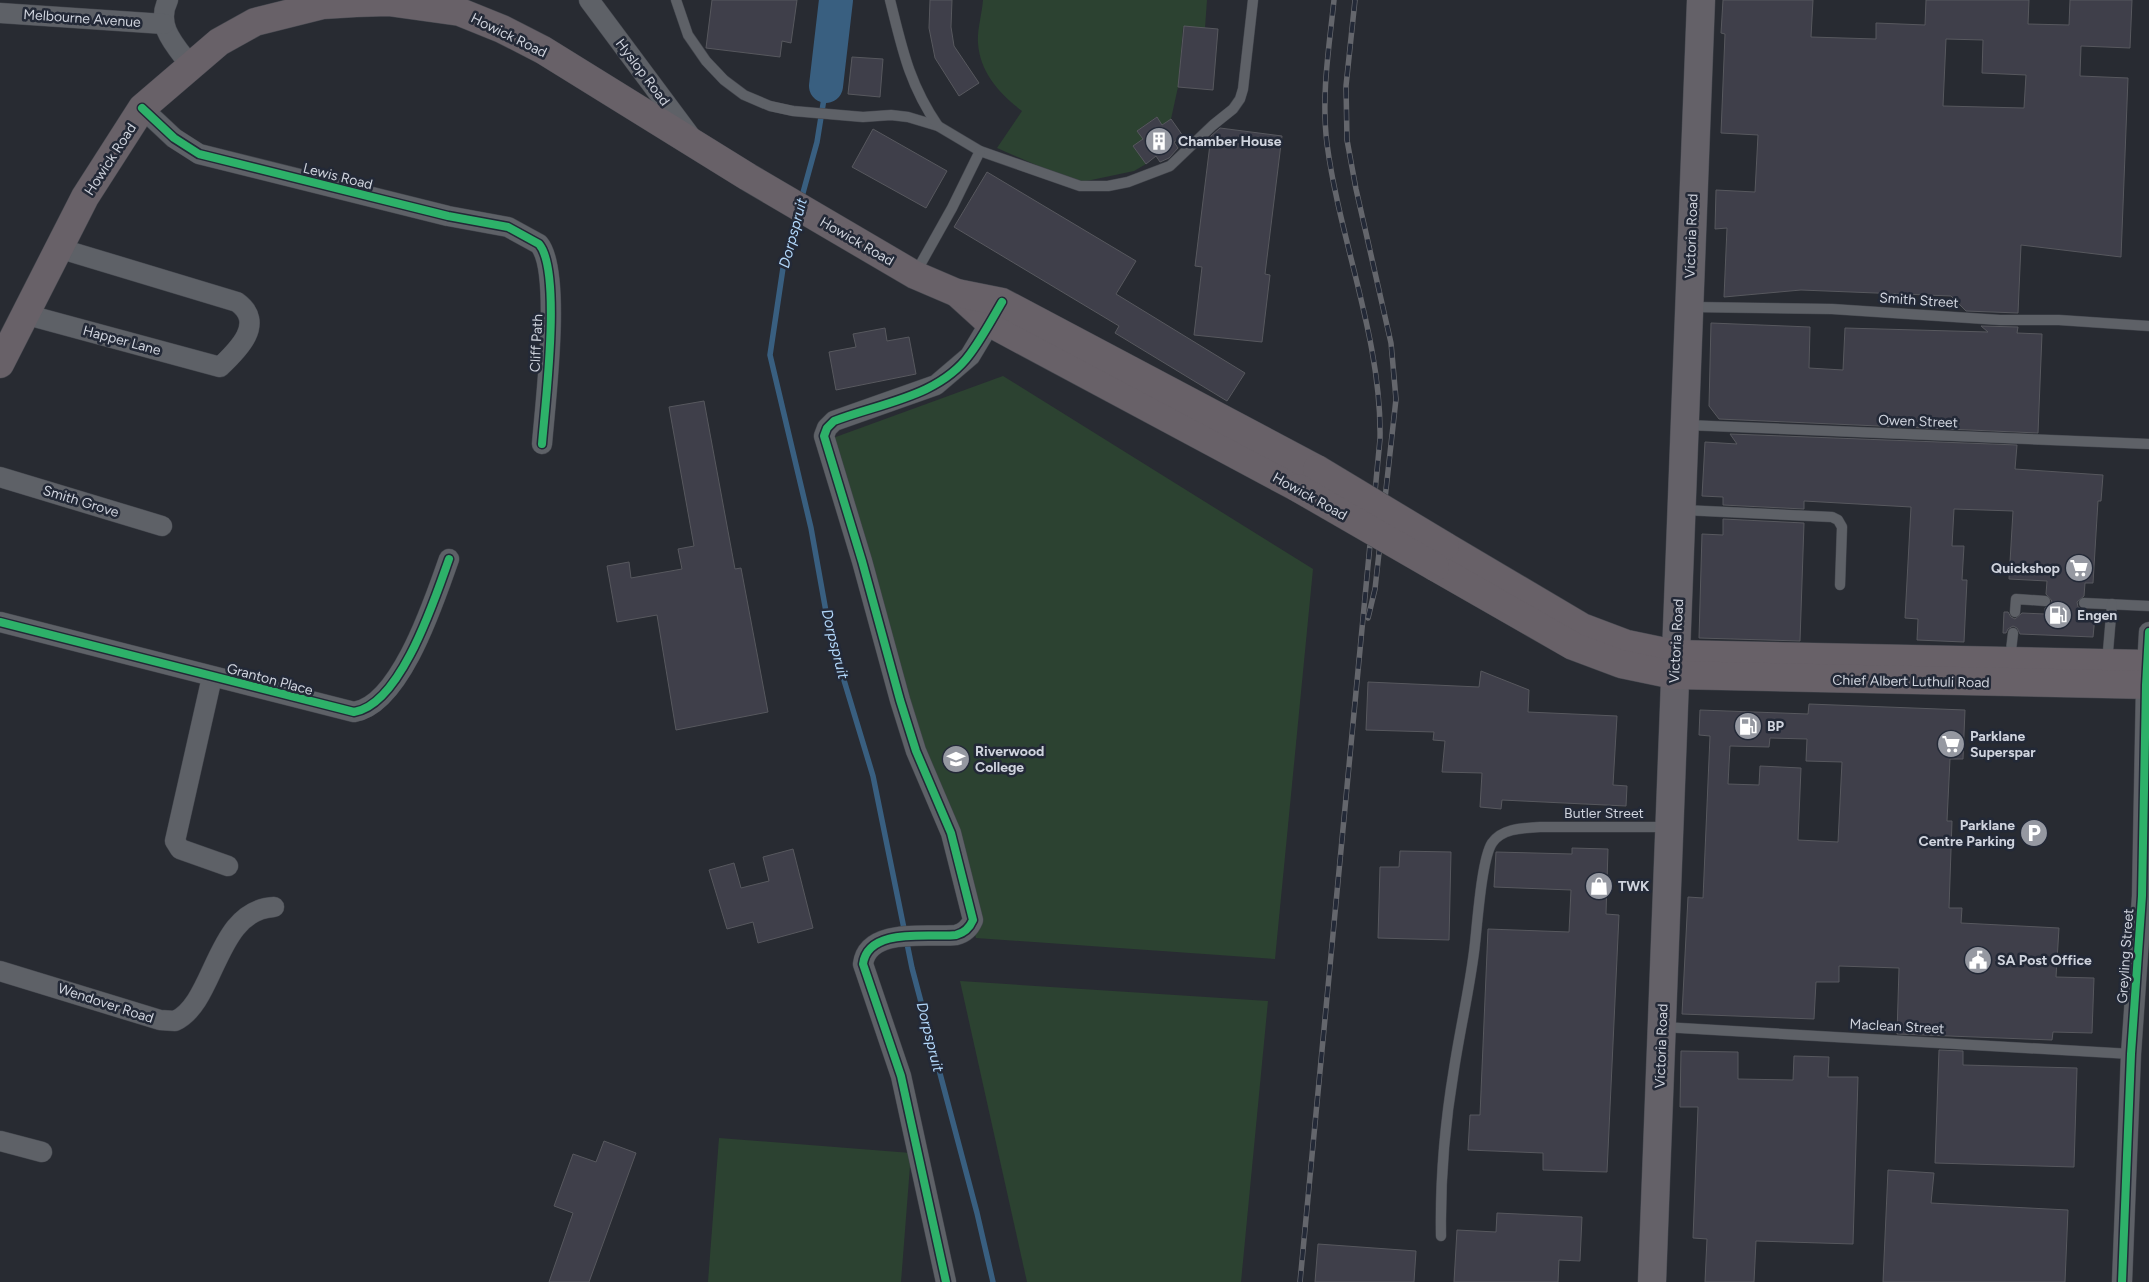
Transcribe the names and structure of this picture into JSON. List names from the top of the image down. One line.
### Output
{"streets":{"main road":["Howick Road","Victoria Road","Chief Albert Luthuli Road"],"street":["Melbourne Avenue","Hyslop Road","Lewis Road","Happer Lane","Cliff Path","Smith Grove","Granton Place","Greyling Street","Wendover Road"],"lane":["Smith Street","Owen Street","Butler Street","Maclean Street"]},"crossings":[["Howick Road","Hyslop Road"],["Howick Road","Lewis Road"],["Howick Road","Victoria Road"],["Howick Road","Happer Lane"],["Howick Road","Chief Albert Luthuli Road"],["Lewis Road","Cliff Path"],["Victoria Road","Smith Street"],["Victoria Road","Owen Street"],["Victoria Road","Chief Albert Luthuli Road"],["Victoria Road","Butler Street"],["Victoria Road","Maclean Street"],["Chief Albert Luthuli Road","Greyling Street"],["Greyling Street","Maclean Street"]],"water":["Dorpspruit"],"places":{"building":["Chamber House"],"supermarket":["Quickshop","Parklane Superspar"],"fuel station":["Engen","BP"],"school or university":["Riverwood College"],"parking":["Parklane Centre Parking"],"shop":["TWK"],"public building":["SA Post Office"]}}
